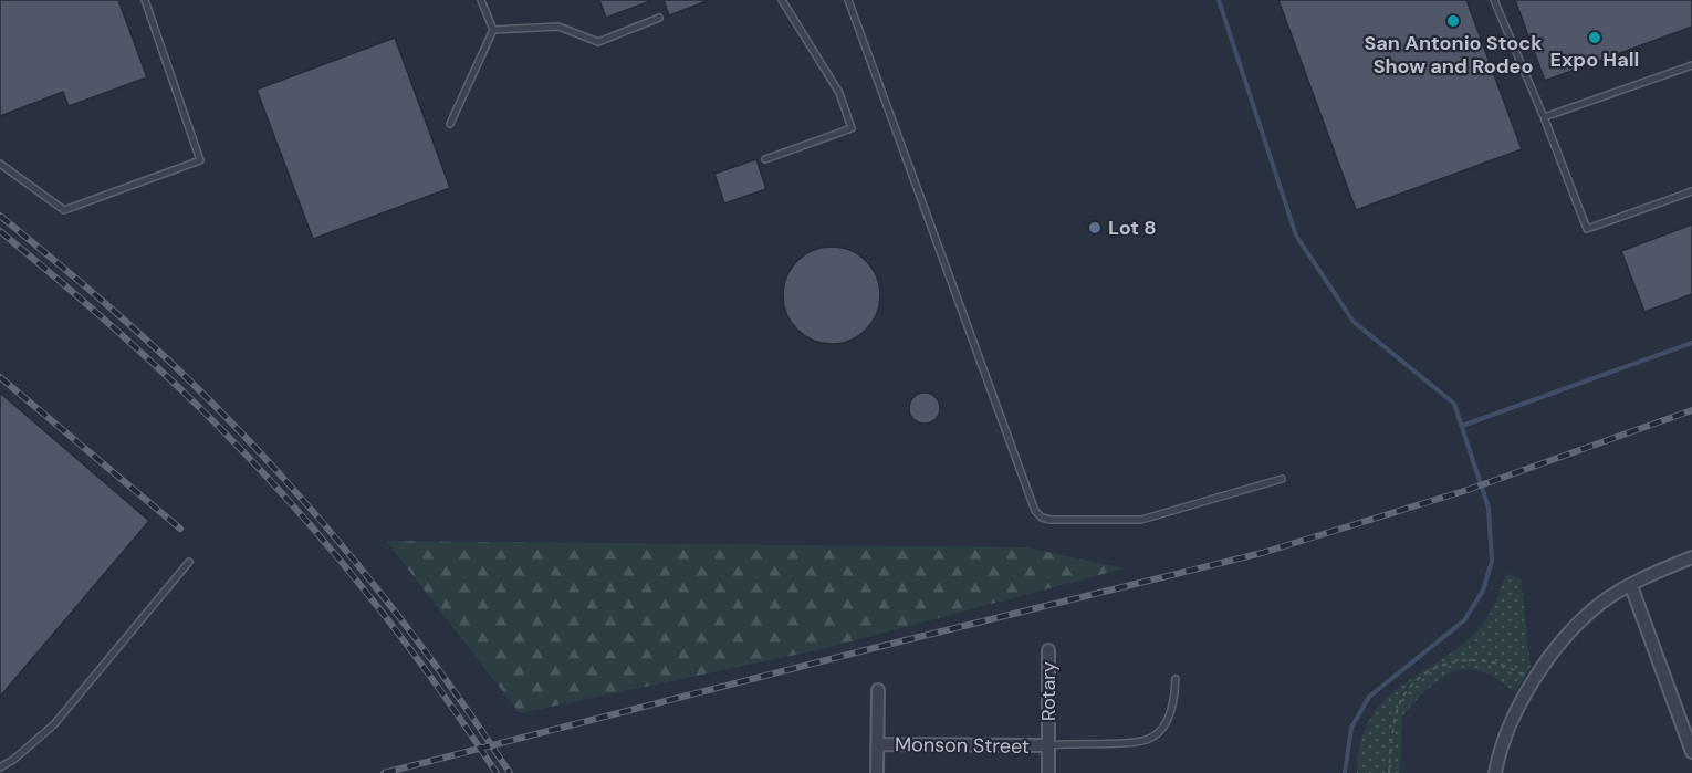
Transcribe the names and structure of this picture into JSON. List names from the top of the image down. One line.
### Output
{"streets":{"street":["Rotary","Monson Street"]},"crossings":[["Rotary","Monson Street"]],"places":["San Antonio Stock Show and Rodeo","Expo Hall","Lot 8"]}
